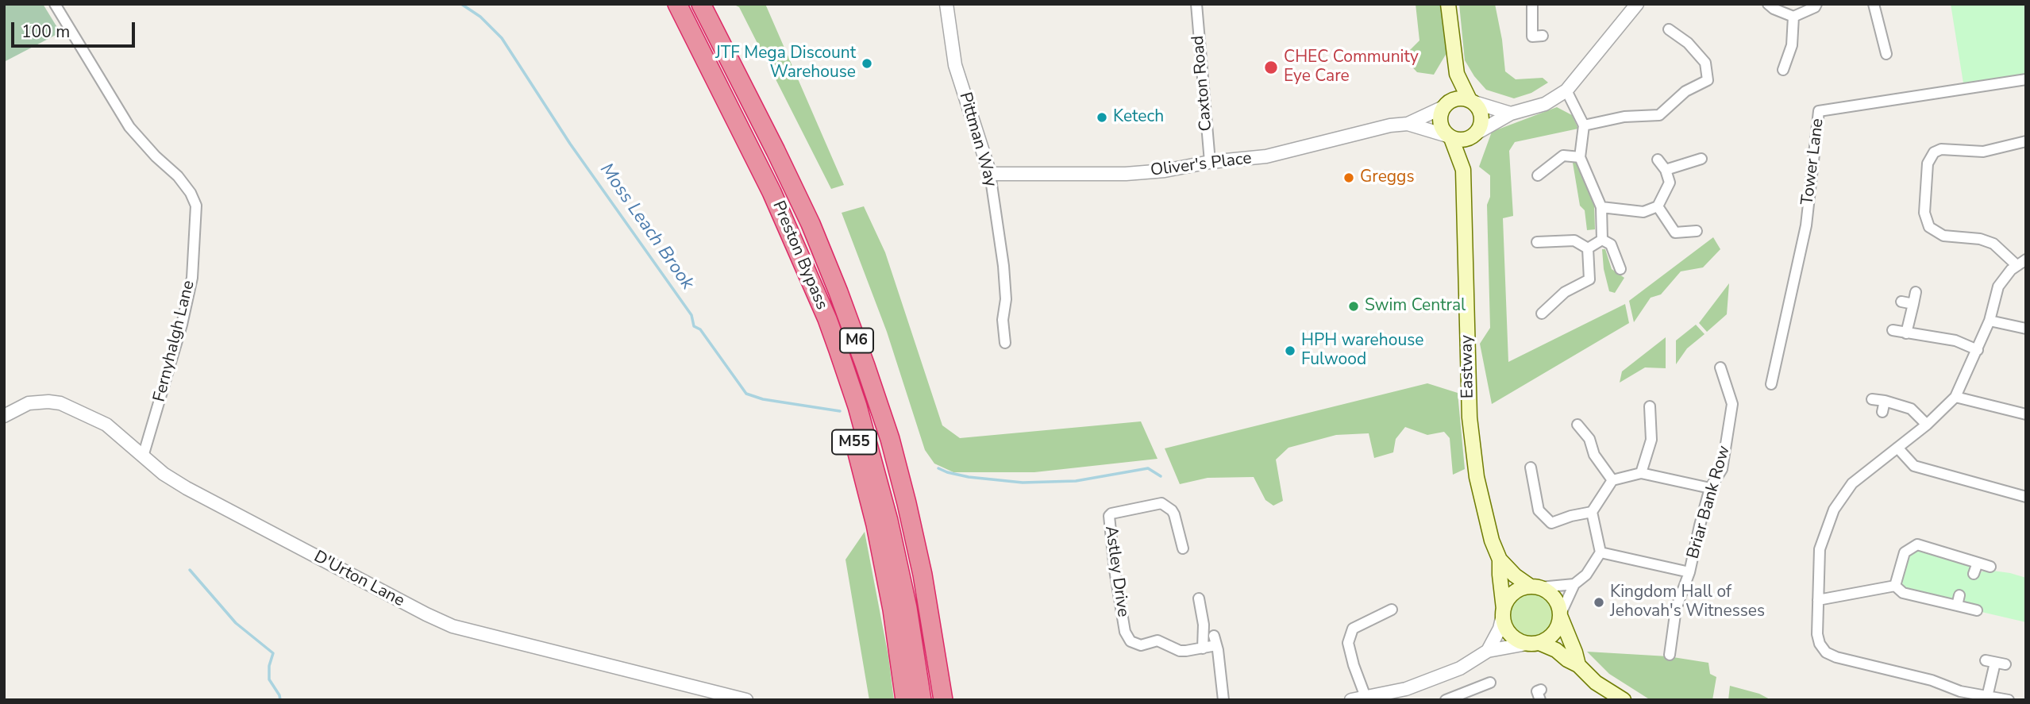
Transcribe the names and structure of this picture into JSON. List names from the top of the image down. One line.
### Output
{"streets":{"highway":["Preston Bypass","M6","M55"],"main road":["Eastway"],"street":["Caxton Road","Pittman Way","Tower Lane","Oliver's Place","Fernyhalgh Lane","Briar Bank Row","Astley Drive","D'Urton Lane"]},"crossings":[["Caxton Road","Oliver's Place"],["Pittman Way","Oliver's Place"],["Oliver's Place","Eastway"],["Preston Bypass","M6"],["Preston Bypass","M55"],["Fernyhalgh Lane","D'Urton Lane"]],"water":["Moss Leach Brook"],"places":["JTF Mega Discount Warehouse","CHEC Community Eye Care","Ketech","Greggs","Swim Central","HPH warehouse Fulwood","Kingdom Hall of Jehovah's Witnesses"],"scale_bar":"100 m"}
